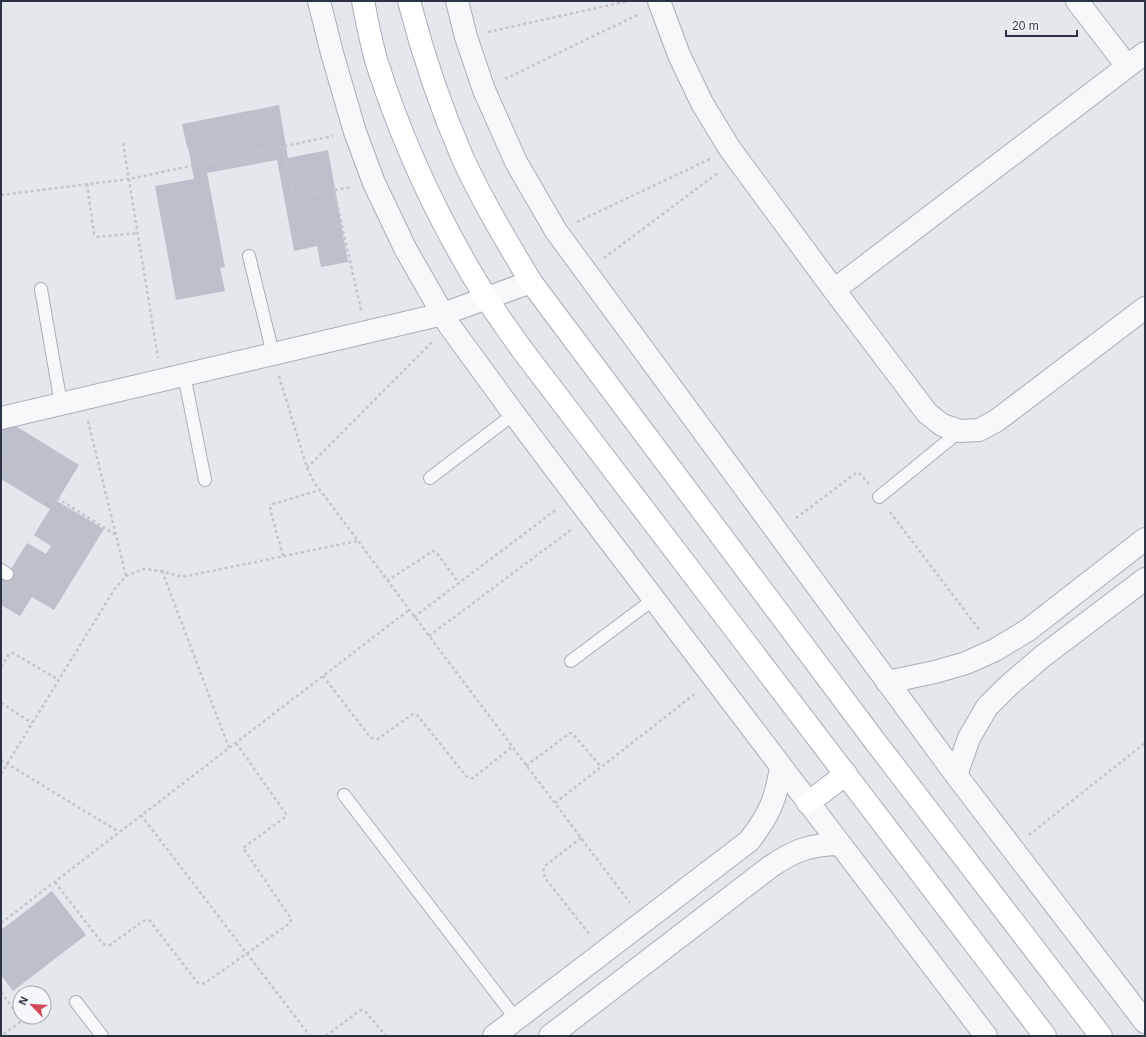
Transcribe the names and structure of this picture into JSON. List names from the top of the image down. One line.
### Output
{"scale_bar":"20 m","north":"top left"}
